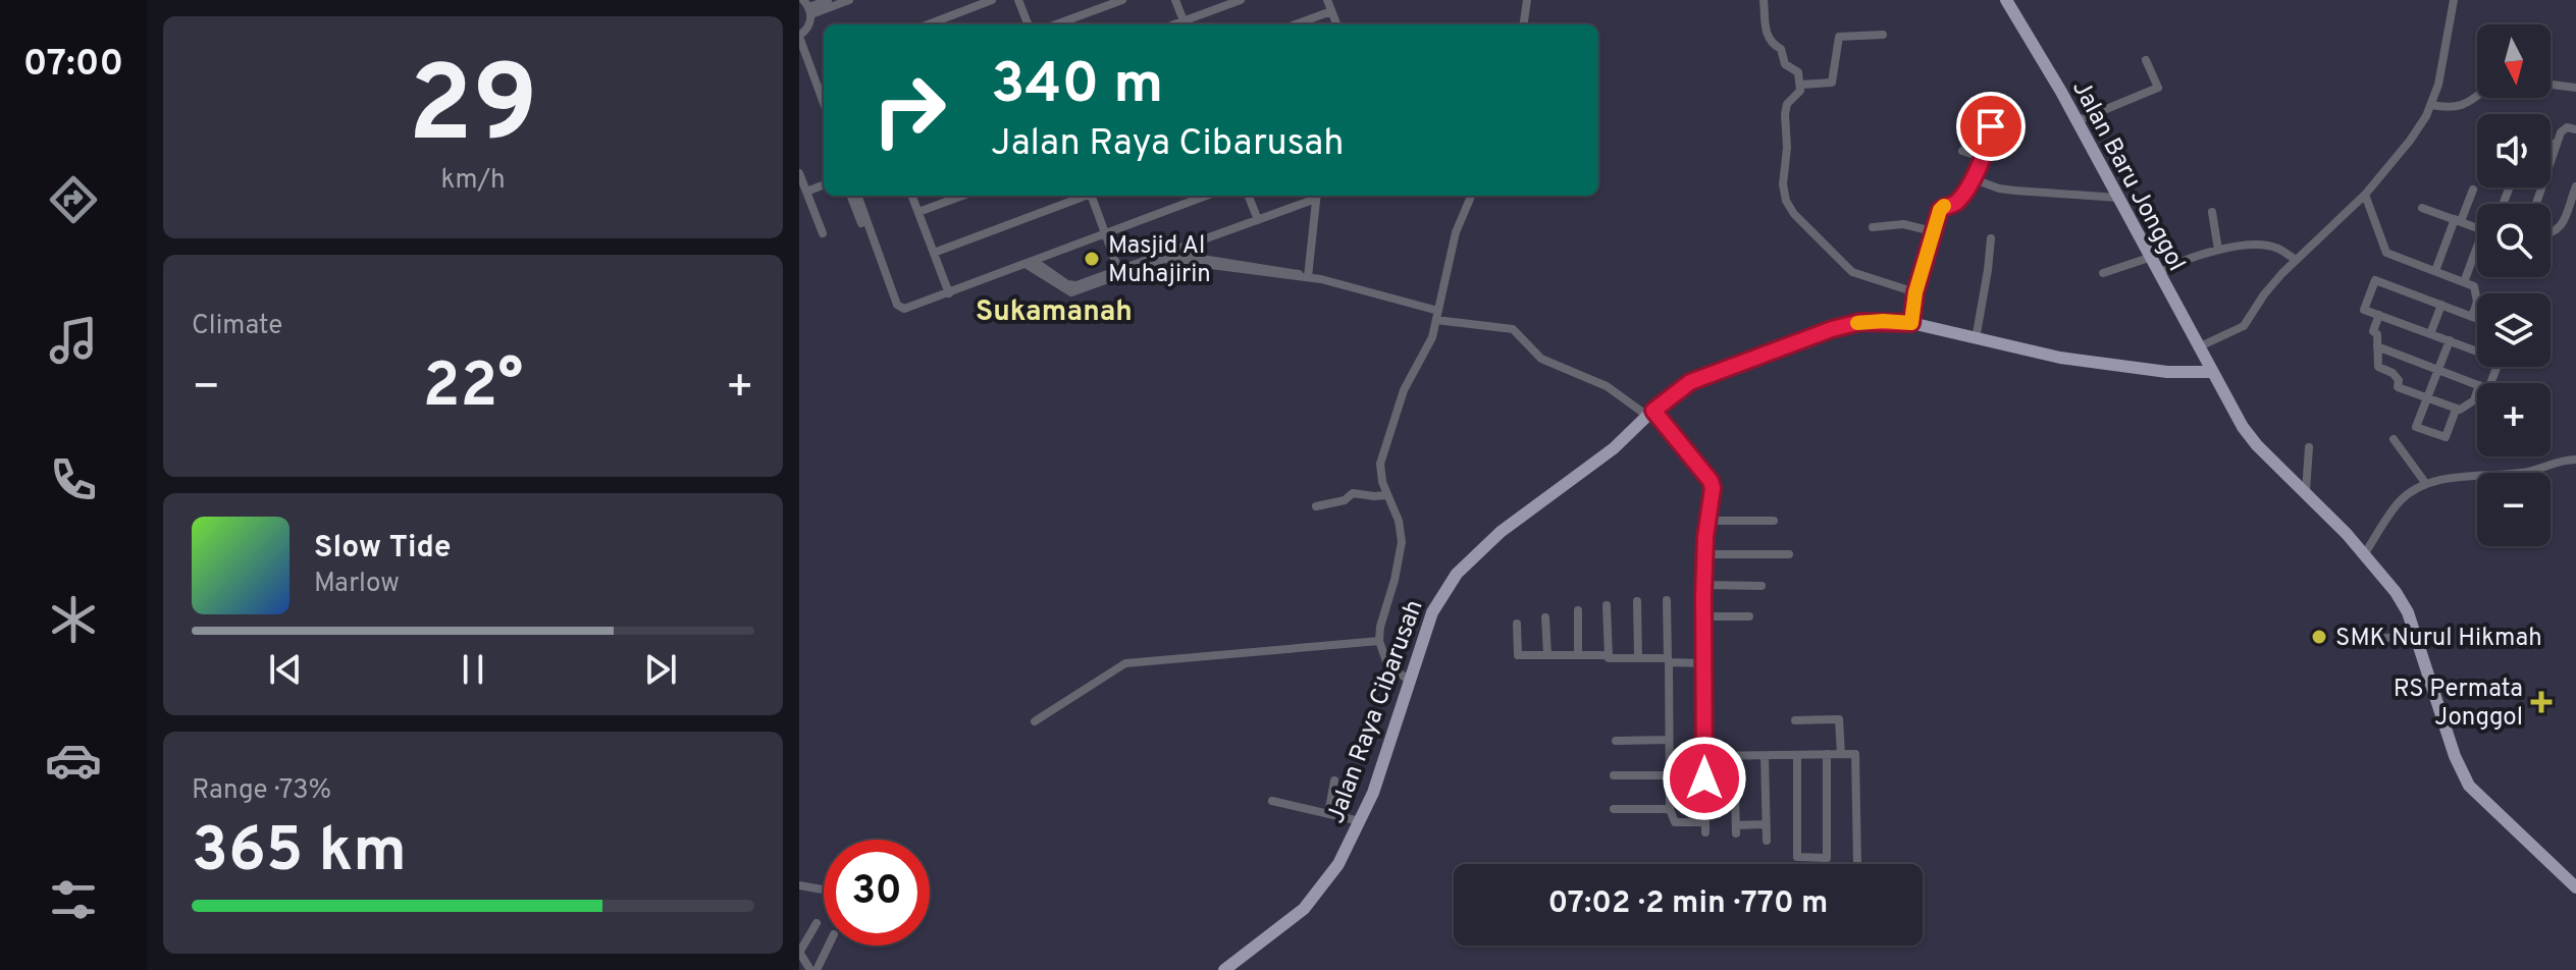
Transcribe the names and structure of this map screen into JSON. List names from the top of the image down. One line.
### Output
{"streets":{"main road":["Jalan Baru Jonggol","Jalan Raya Cibarusah"]},"crossings":[["Jalan Baru Jonggol","Jalan Raya Cibarusah"]],"districts":["Sukamanah"],"places":{"other":["Masjid Al Muhajirin","SMK Nurul Hikmah"],"health":["RS Permata Jonggol"]},"north":"bottom","page":{"tabs":"07:00","tile":[["29","km/h"],"Climate",["Range · 73%","365 km"]],"map_buttons":["+","−"],"turn":["340 m","Jalan Raya Cibarusah"],"heat":["−","22°","+"],"song":["Slow Tide","Marlow"],"limit":"30","trip":"07:02 · 2 min · 770 m"}}
